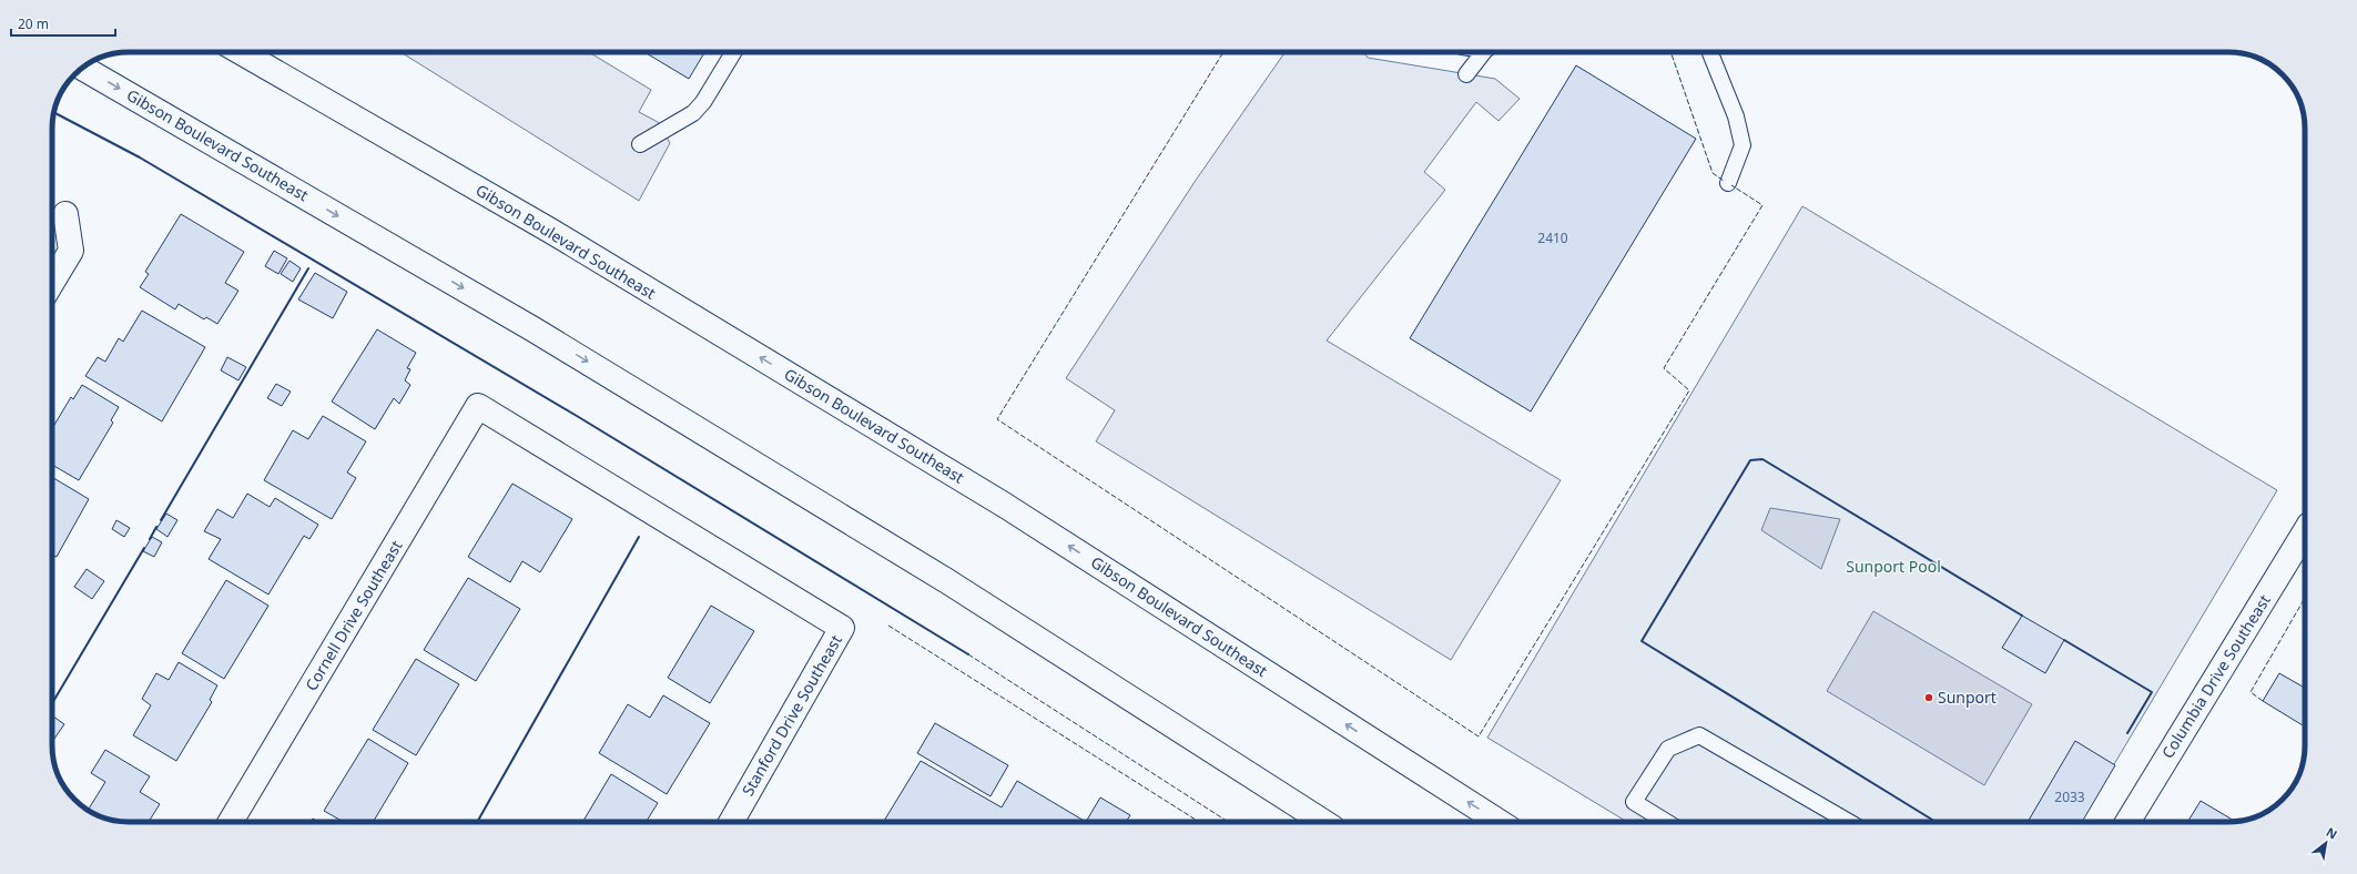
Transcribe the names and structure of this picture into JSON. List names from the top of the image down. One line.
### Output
{"streets":{"main road":["Gibson Boulevard Southeast","Cornell Drive Southeast","Columbia Drive Southeast","Stanford Drive Southeast"]},"crossings":[["Cornell Drive Southeast","Stanford Drive Southeast"]],"parks":["Sunport Pool"],"places":["Sunport"],"house_numbers":["2410","2033"],"scale_bar":"20 m","north":"top right"}
